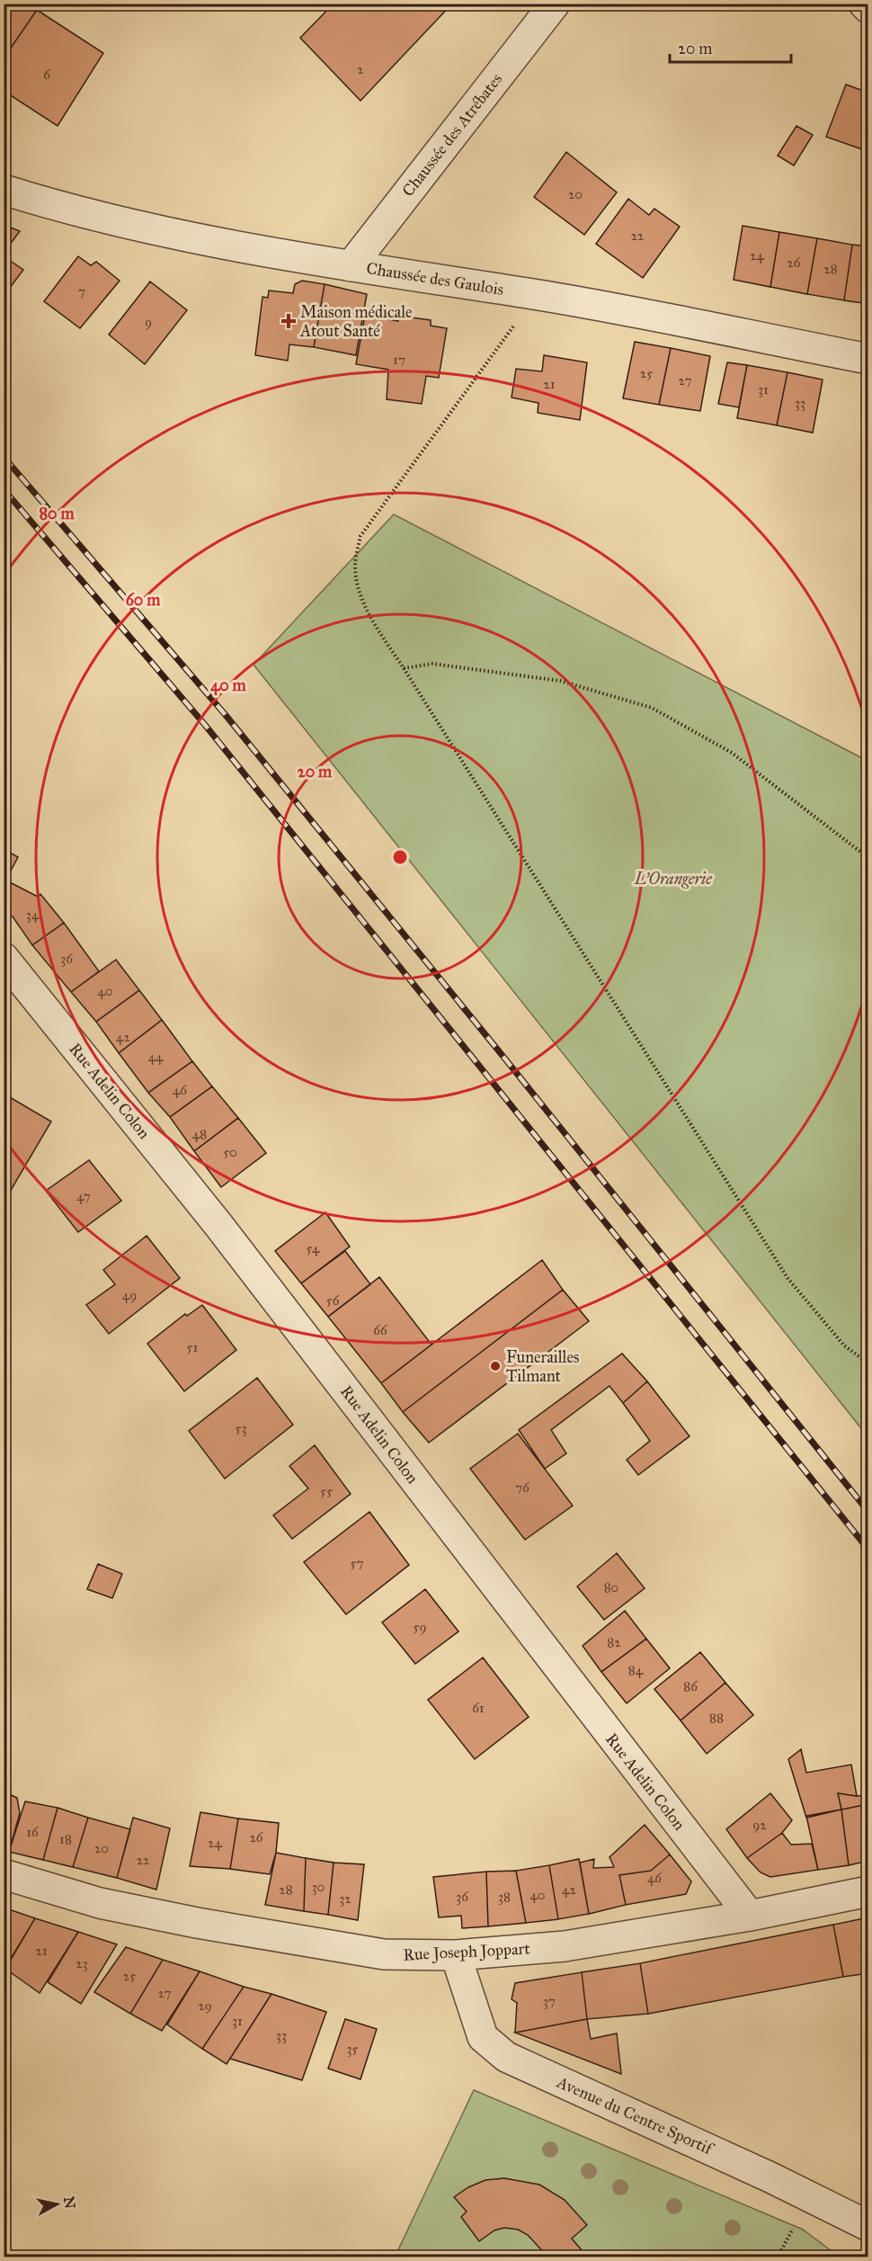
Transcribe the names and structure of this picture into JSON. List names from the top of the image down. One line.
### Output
{"streets":{"street":["Chaussée des Atrébates","Chaussée des Gaulois","Rue Adelin Colon","Rue Joseph Joppart","Avenue du Centre Sportif"]},"crossings":[["Chaussée des Atrébates","Chaussée des Gaulois"],["Rue Adelin Colon","Rue Joseph Joppart"],["Rue Joseph Joppart","Avenue du Centre Sportif"]],"parks":["L'Orangerie"],"places":{"health":["Maison médicale Atout Santé"],"other":["Funerailles Tilmant"]},"house_numbers":["2","6","20","22","24","26","28","7","9","17","25","27","21","31","33","34","36","40","42","44","46","48","50","47","54","49","56","66","51","53","76","55","57","80","59","82","84","86","61","88","92","16","26","18","24","20","22","46","30","28","42","40","36","38","32","21","23","25","27","37","29","31","33","35"],"scale_bar":"20 m","north":"right","rings":["80 m","60 m","40 m","20 m"]}
